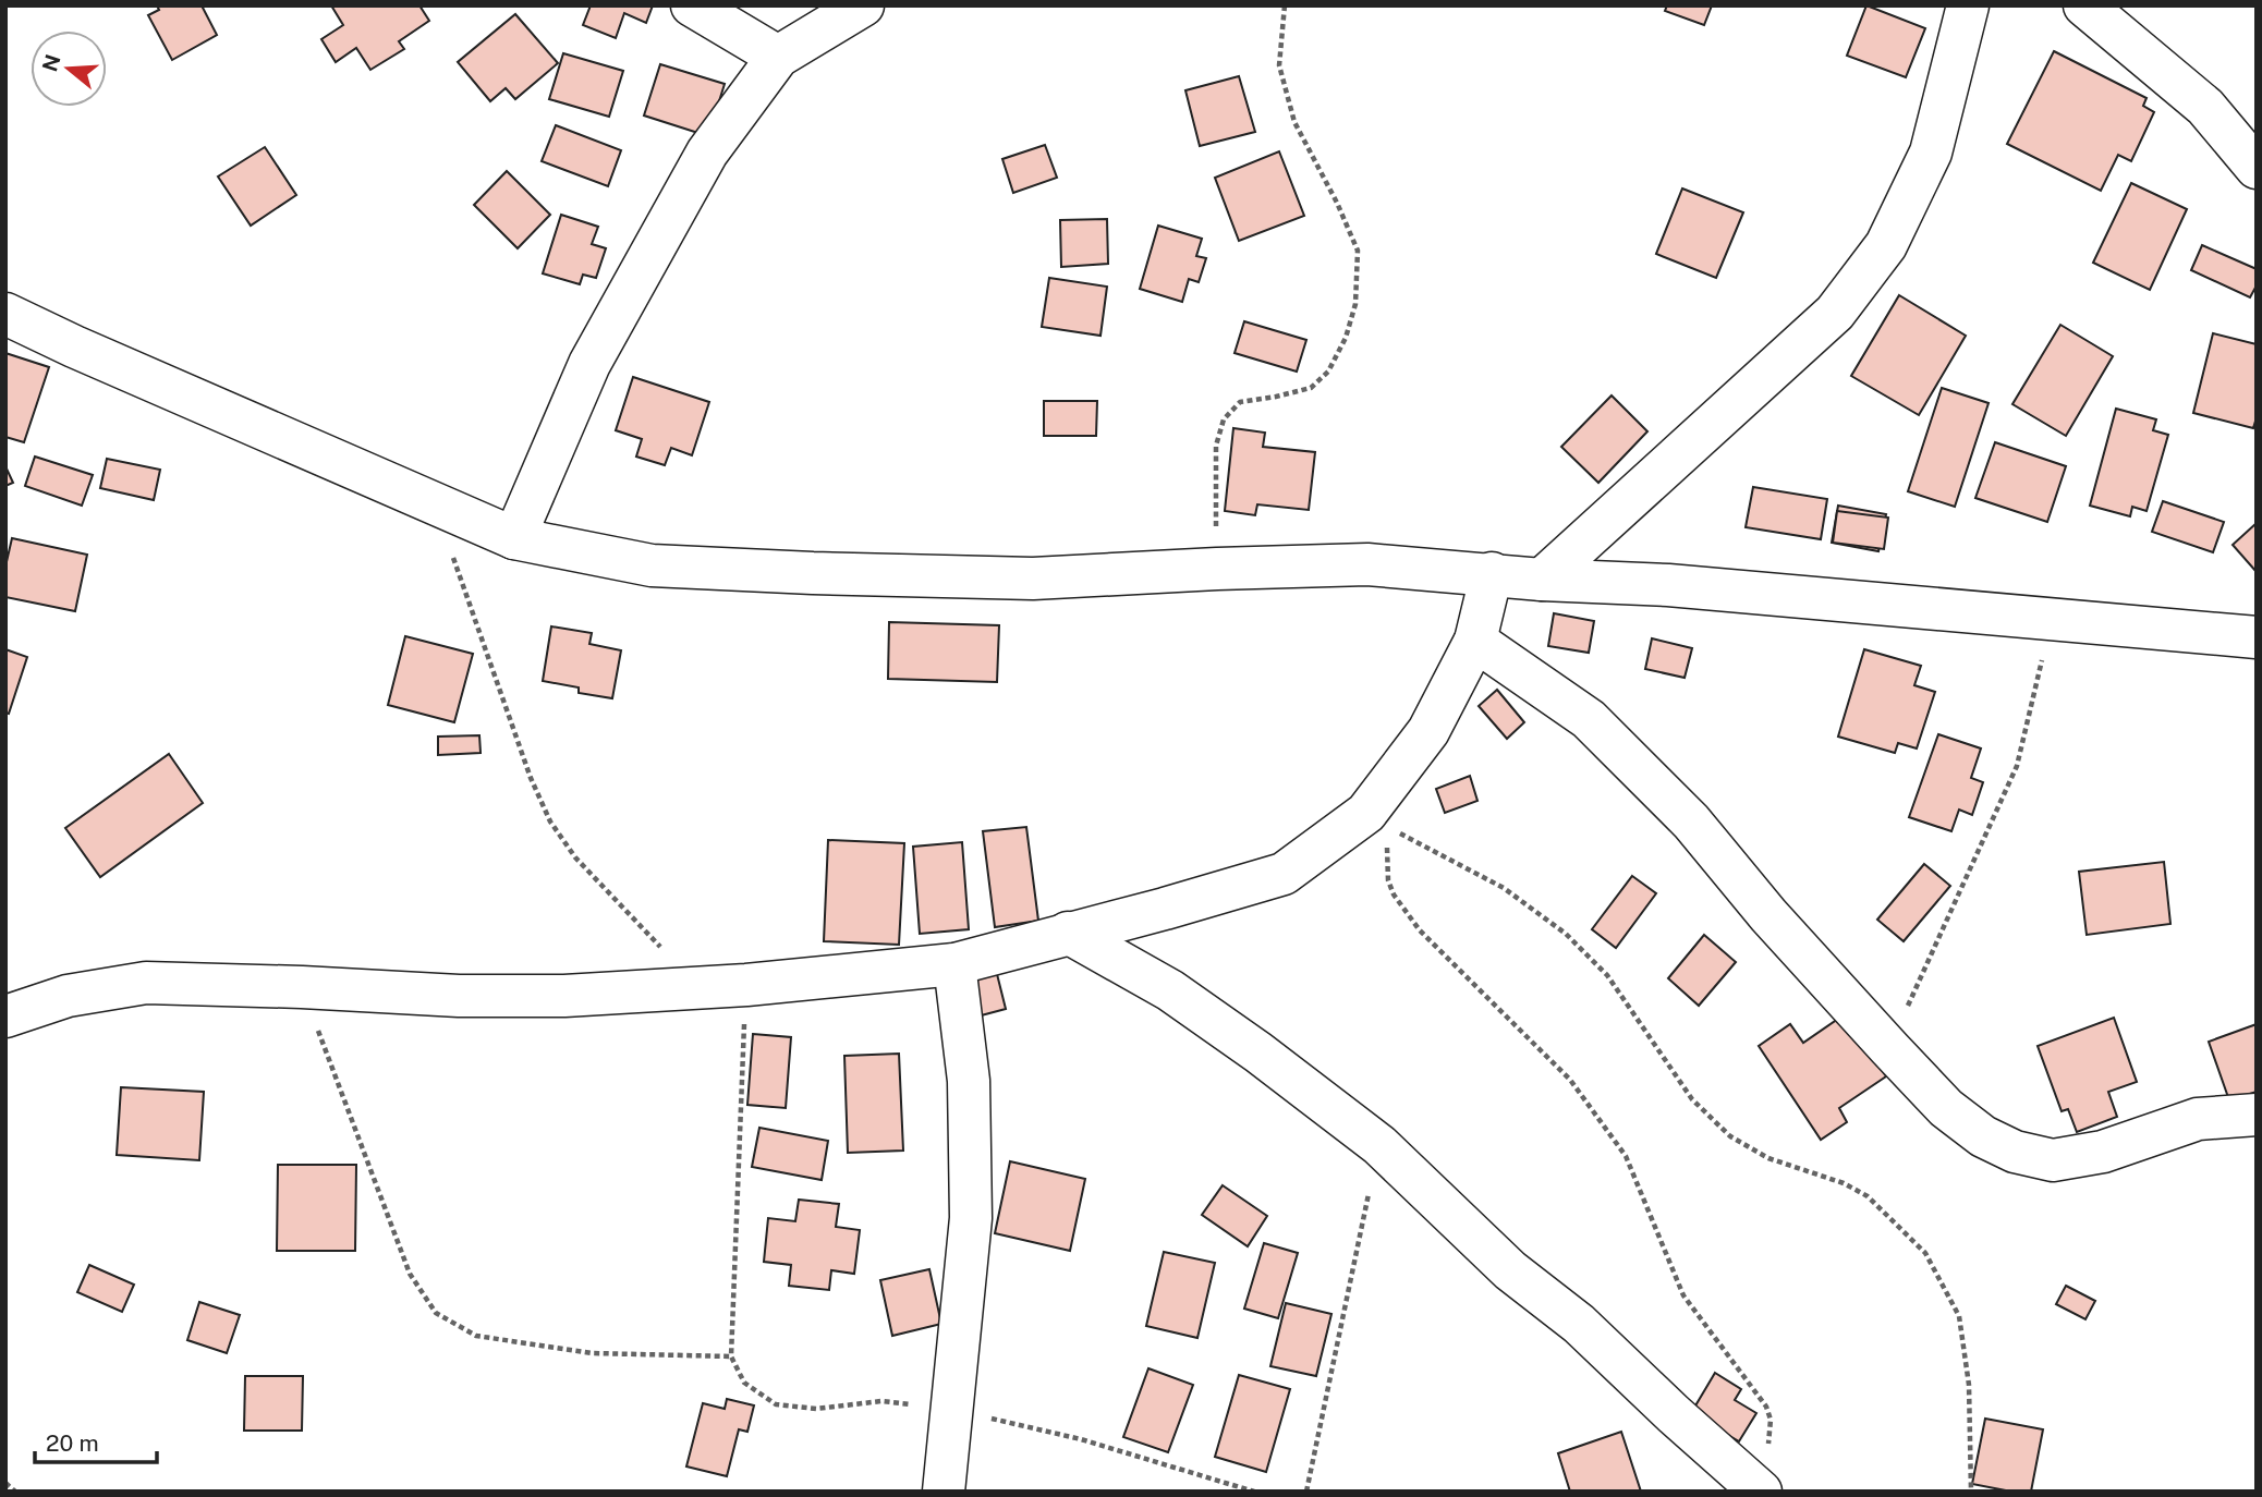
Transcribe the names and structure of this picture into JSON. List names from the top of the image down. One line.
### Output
{"scale_bar":"20 m","north":"left"}
